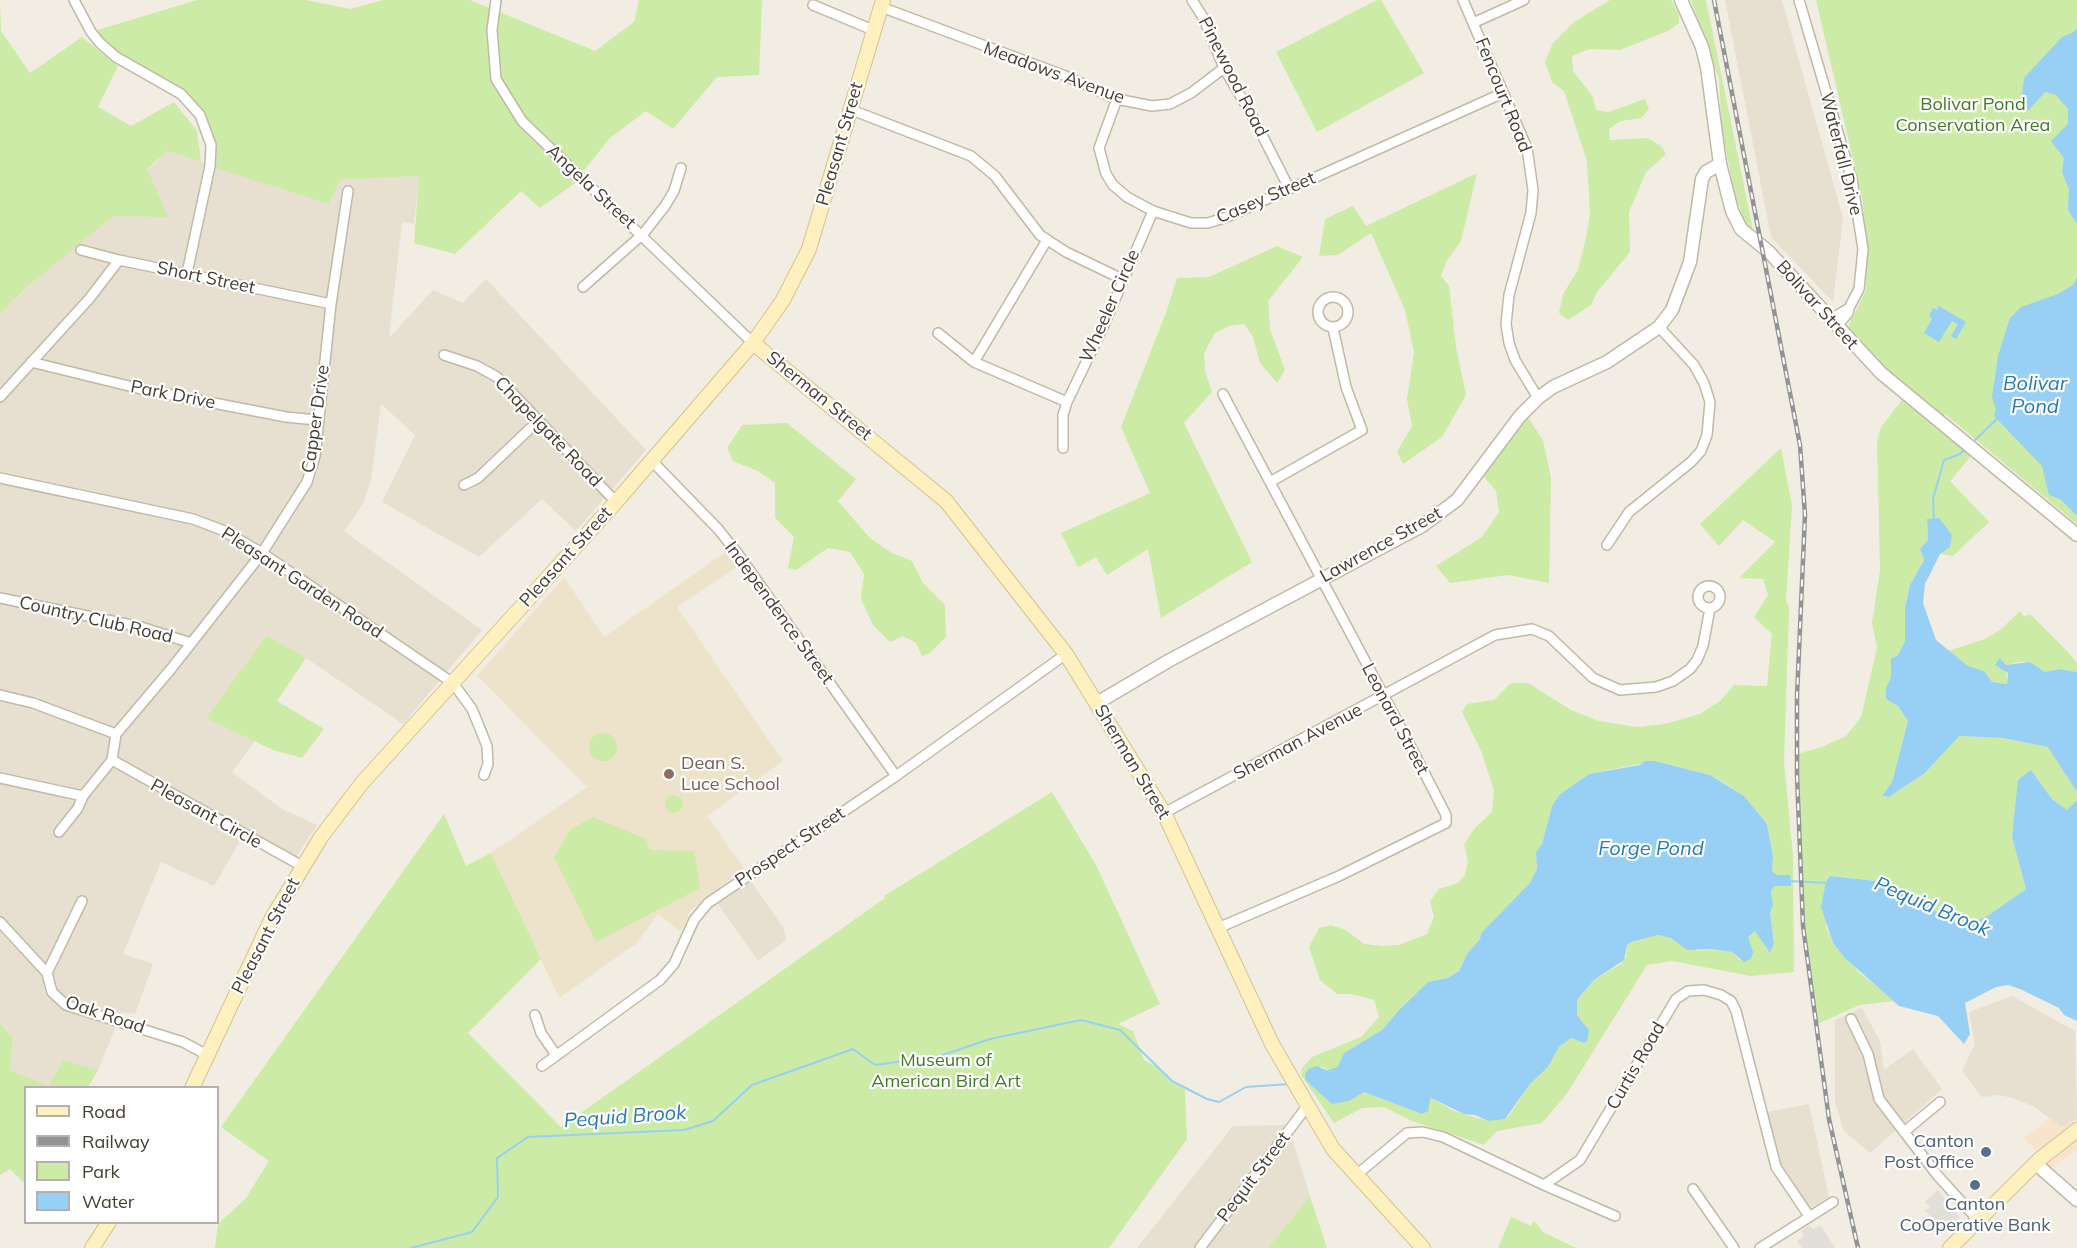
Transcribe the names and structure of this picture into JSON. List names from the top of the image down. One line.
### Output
{"streets":{"main road":["Pleasant Street","Sherman Street"],"street":["Meadows Avenue","Pinewood Road","Fencourt Road","Waterfall Drive","Angela Street","Casey Street","Short Street","Bolivar Street","Wheeler Circle","Park Drive","Capper Drive","Chapelgate Road","Lawrence Street","Pleasant Garden Road","Independence Street","Country Club Road","Leonard Street","Sherman Avenue","Pleasant Circle","Prospect Street","Oak Road","Curtis Road","Pequit Street"]},"crossings":[["Meadows Avenue","Pinewood Road"],["Meadows Avenue","Pleasant Street"],["Meadows Avenue","Casey Street"],["Pinewood Road","Casey Street"],["Fencourt Road","Casey Street"],["Fencourt Road","Lawrence Street"],["Pleasant Street","Angela Street"],["Pleasant Street","Sherman Street"],["Pleasant Street","Chapelgate Road"],["Pleasant Street","Pleasant Garden Road"],["Pleasant Street","Independence Street"],["Pleasant Street","Pleasant Circle"],["Pleasant Street","Oak Road"],["Waterfall Drive","Bolivar Street"],["Angela Street","Sherman Street"],["Casey Street","Wheeler Circle"],["Short Street","Capper Drive"],["Bolivar Street","Lawrence Street"],["Park Drive","Capper Drive"],["Sherman Street","Lawrence Street"],["Sherman Street","Leonard Street"],["Sherman Street","Sherman Avenue"],["Sherman Street","Prospect Street"],["Sherman Street","Pequit Street"],["Capper Drive","Pleasant Garden Road"],["Capper Drive","Country Club Road"],["Lawrence Street","Leonard Street"],["Independence Street","Prospect Street"],["Leonard Street","Sherman Avenue"]],"water":["Bolivar Pond","Forge Pond","Pequid Brook"],"parks":["Bolivar Pond Conservation Area","Museum of American Bird Art"],"places":["Dean S. Luce School","Canton Post Office","Canton CoOperative Bank"],"legend":["Road","Railway","Park","Water"]}
